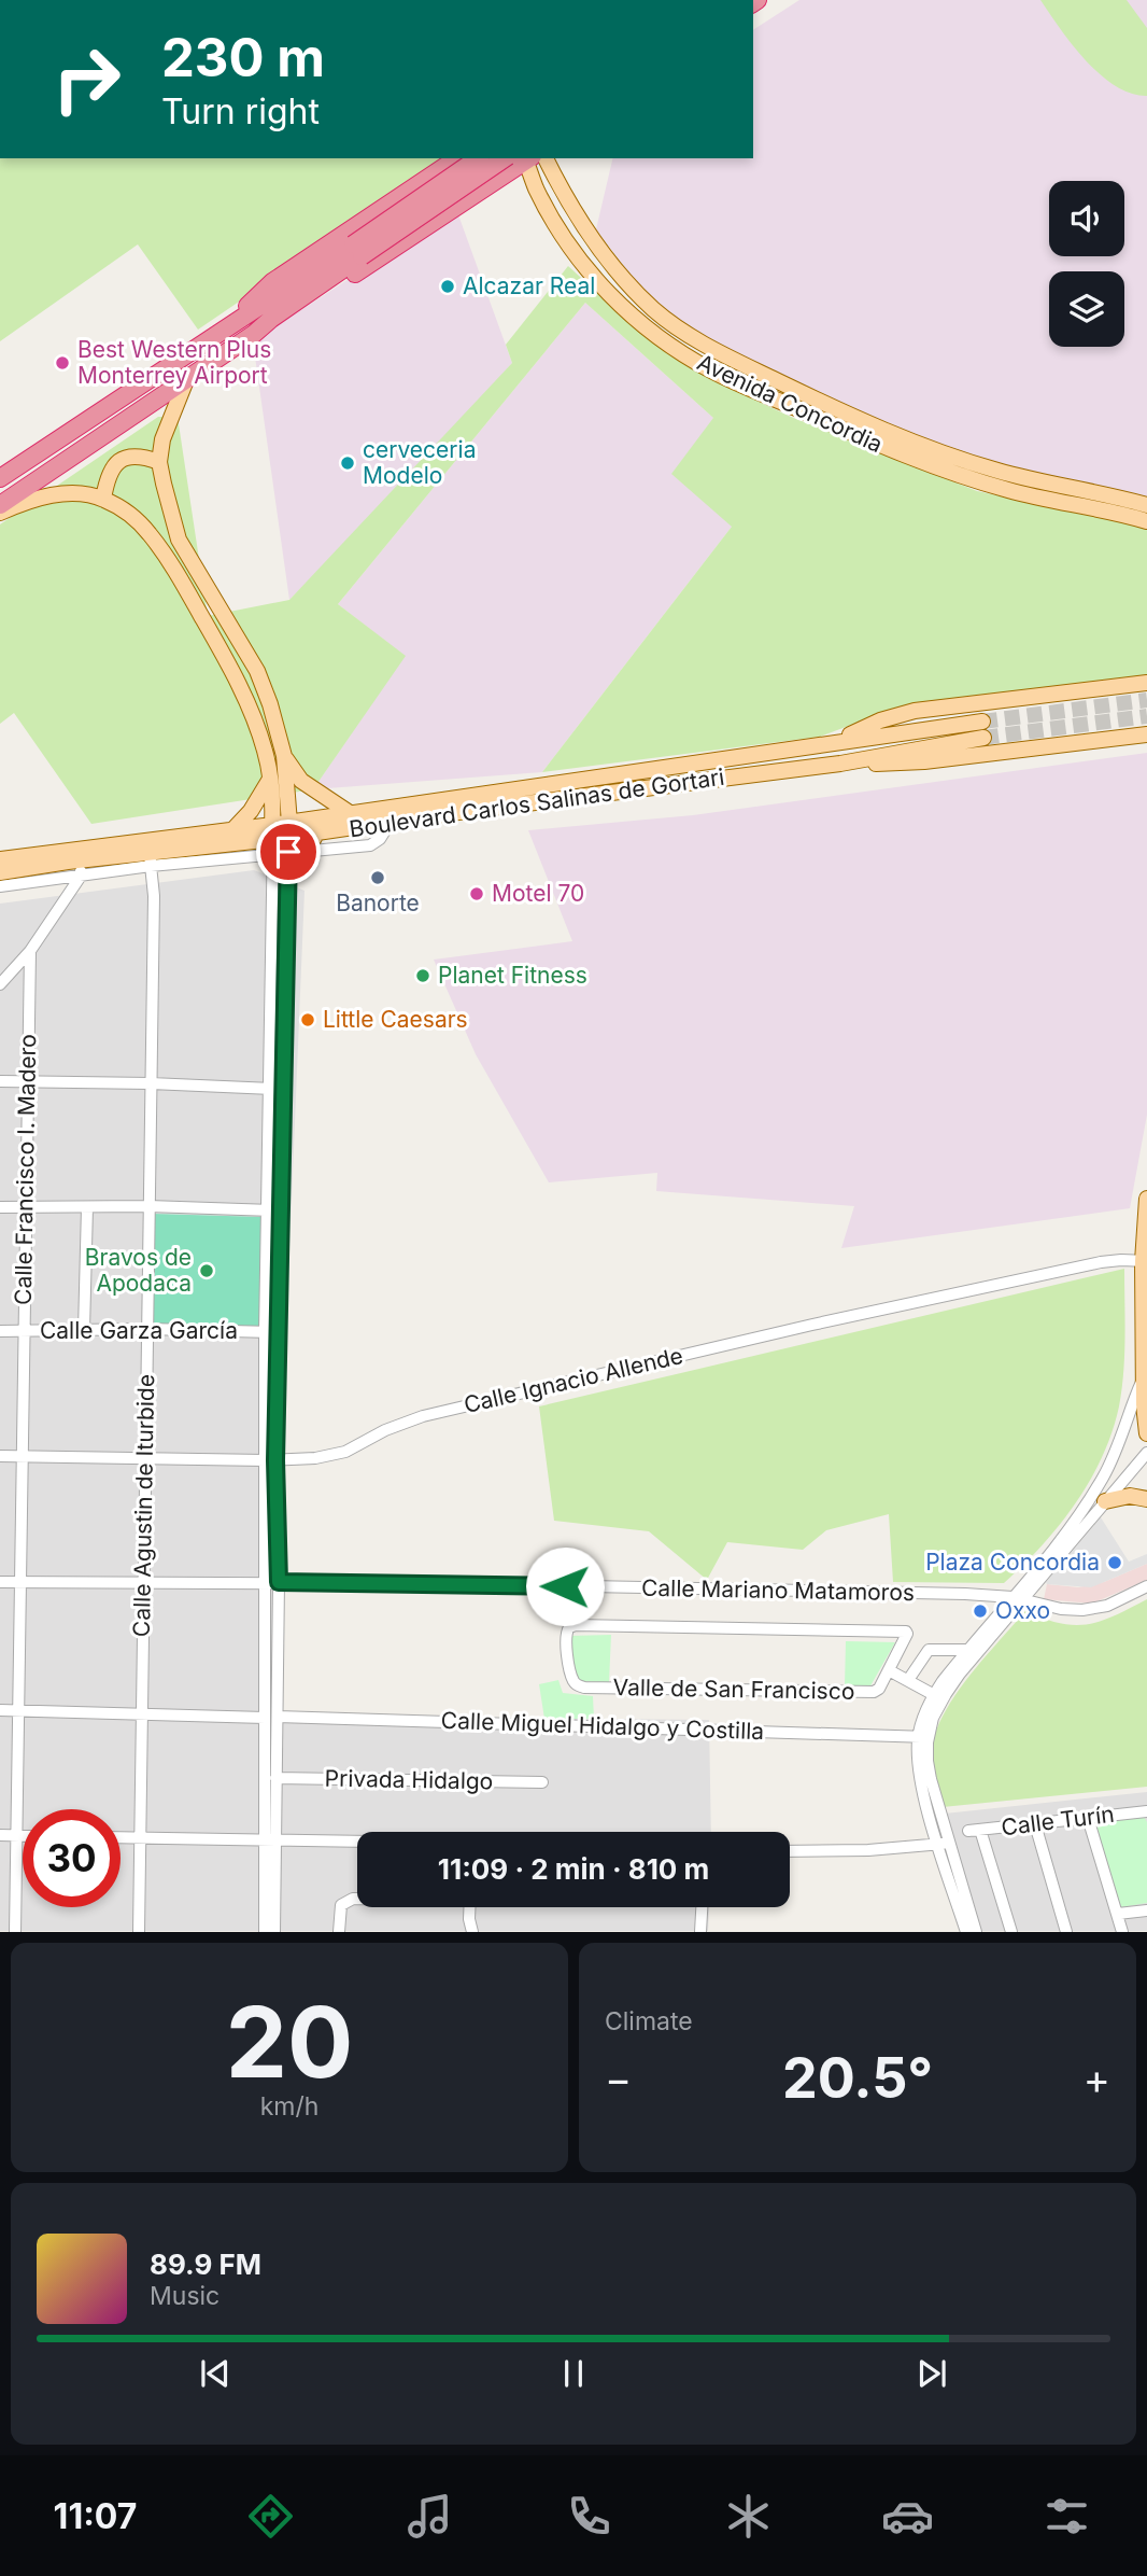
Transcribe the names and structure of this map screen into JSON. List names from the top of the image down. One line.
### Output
{"streets":{"main road":["Avenida Concordia","Boulevard Carlos Salinas de Gortari"],"street":["Calle Francisco I. Madero","Calle Garza García","Calle Ignacio Allende","Calle Agustin de Iturbide","Calle Mariano Matamoros","Valle de San Francisco","Calle Miguel Hidalgo y Costilla","Privada Hidalgo","Calle Turín"]},"crossings":[["Boulevard Carlos Salinas de Gortari","Calle Agustin de Iturbide"],["Calle Francisco I. Madero","Calle Garza García"],["Calle Francisco I. Madero","Calle Ignacio Allende"],["Calle Francisco I. Madero","Calle Mariano Matamoros"],["Calle Francisco I. Madero","Calle Miguel Hidalgo y Costilla"],["Calle Garza García","Calle Agustin de Iturbide"],["Calle Ignacio Allende","Calle Agustin de Iturbide"],["Calle Agustin de Iturbide","Calle Mariano Matamoros"],["Calle Agustin de Iturbide","Calle Miguel Hidalgo y Costilla"]],"places":["Alcazar Real","Best Western Plus Monterrey Airport","cerveceria Modelo","Banorte","Motel 70","Planet Fitness","Little Caesars","Bravos de Apodaca","Plaza Concordia","Oxxo"],"page":{"turn":["230 m","Turn right"],"limit":"30","trip":"11:09 · 2 min · 810 m","tile":[["20","km/h"],"Climate"],"heat":["−","20.5°","+"],"song":["89.9 FM","Music"],"tabs":"11:07"}}
